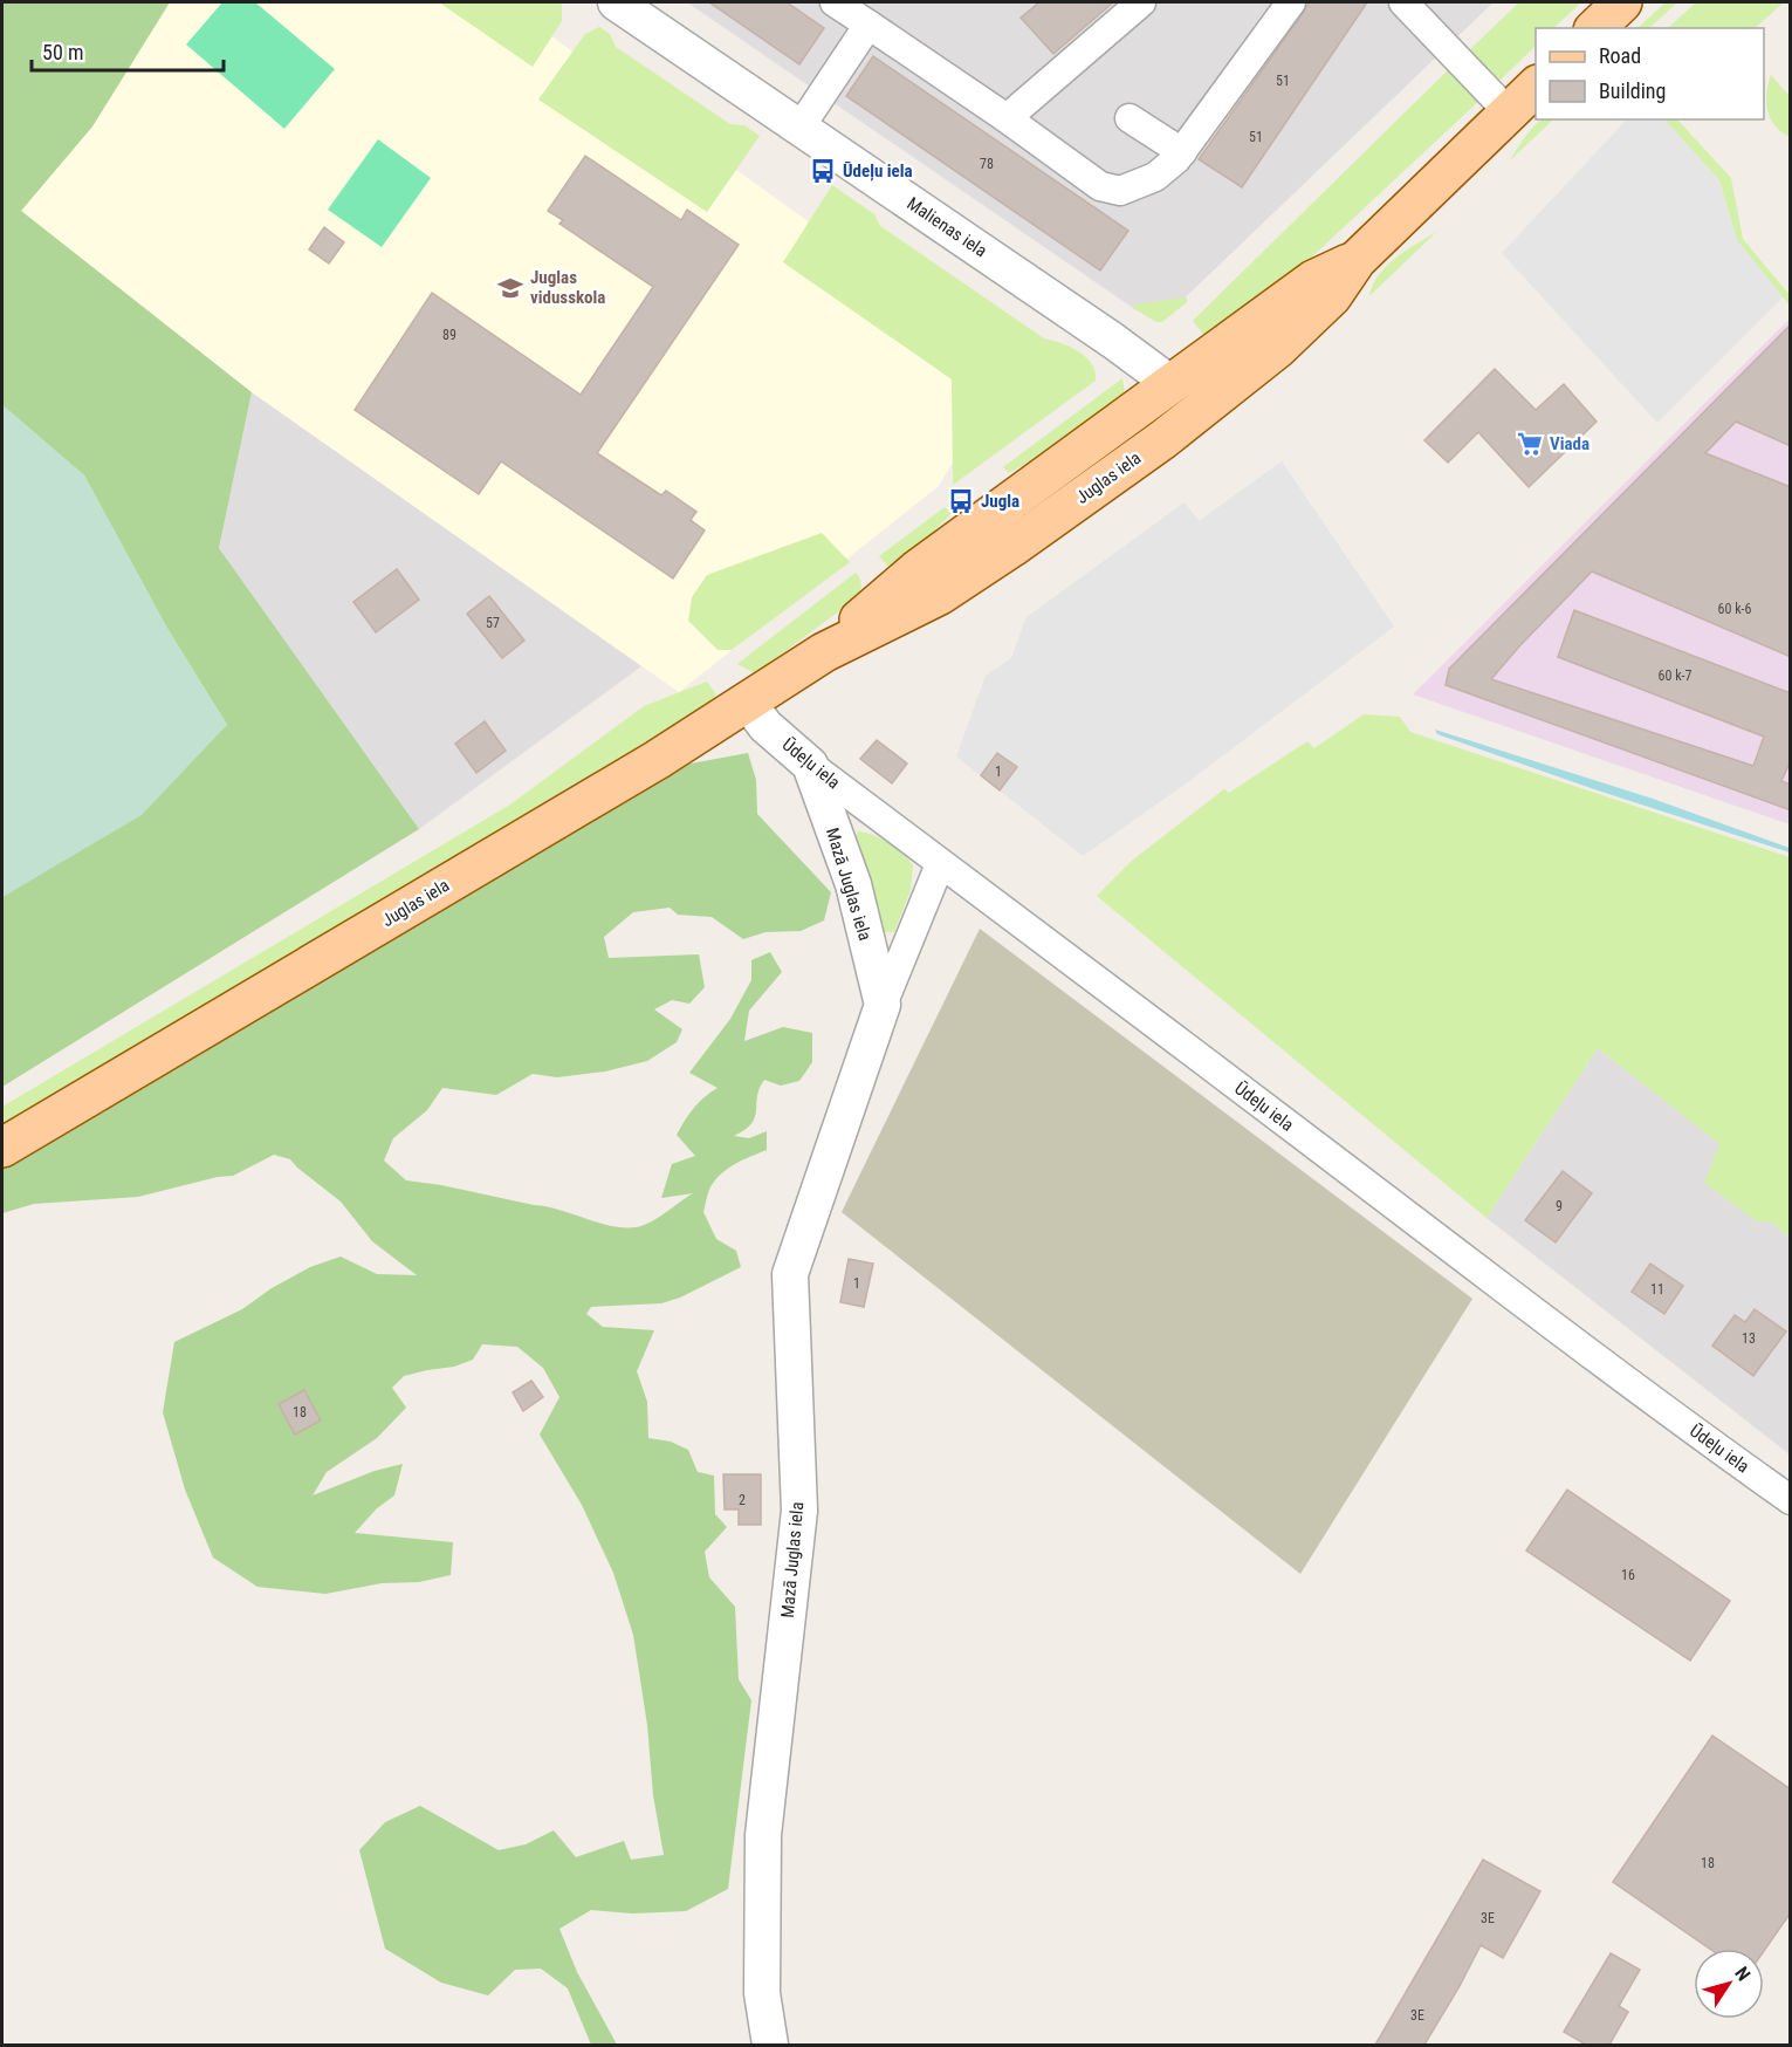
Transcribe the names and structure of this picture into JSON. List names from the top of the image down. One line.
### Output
{"streets":{"main road":["Juglas iela"],"street":["Malienas iela","Ūdeļu iela","Mazā Juglas iela"]},"crossings":[["Malienas iela","Juglas iela"],["Juglas iela","Ūdeļu iela"],["Ūdeļu iela","Mazā Juglas iela"]],"places":{"bus stop":["Ūdeļu iela","Jugla"],"school or university":["Juglas vidusskola"],"supermarket":["Viada"]},"house_numbers":["51","51","78","89","60 k-6","57","60 k-7","1","9","1","11","13","18","2","16","18","3E","3E"],"legend":["Road","Building"],"scale_bar":"50 m","north":"top right"}
